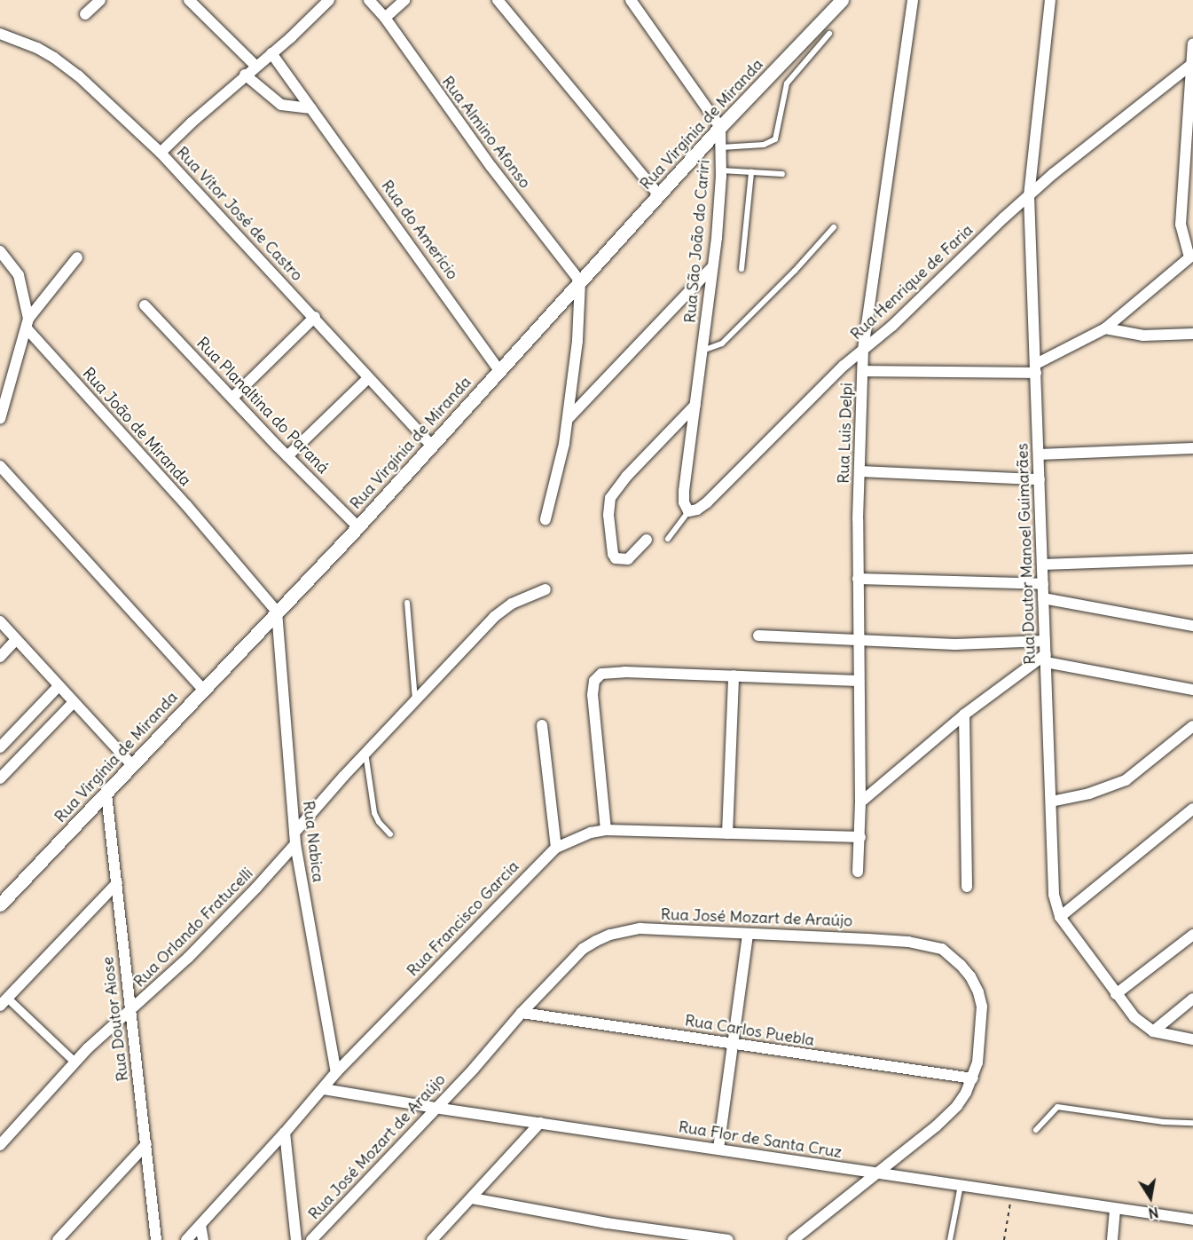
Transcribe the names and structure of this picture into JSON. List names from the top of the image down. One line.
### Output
{"streets":{"street":["Rua Virgínia de Miranda","Rua Almino Afonso","Rua Vítor José de Castro","Rua do Amerício","Rua São João do Cariri","Rua Henrique de Faria","Rua Planaltina do Paraná","Rua João de Miranda","Rua Luis Delpi","Rua Doutor Manoel Guimarães","Rua Nabica","Rua José Mozart de Araújo","Rua Francisco Garcia","Rua Orlando Fratucelli","Rua Doutor Aiose","Rua Carlos Puebla","Rua Flor de Santa Cruz"]},"crossings":[["Rua Virgínia de Miranda","Rua Almino Afonso"],["Rua Virgínia de Miranda","Rua Vítor José de Castro"],["Rua Virgínia de Miranda","Rua do Amerício"],["Rua Virgínia de Miranda","Rua São João do Cariri"],["Rua Virgínia de Miranda","Rua Planaltina do Paraná"],["Rua Virgínia de Miranda","Rua João de Miranda"],["Rua Virgínia de Miranda","Rua Nabica"],["Rua Virgínia de Miranda","Rua Doutor Aiose"],["Rua São João do Cariri","Rua Henrique de Faria"],["Rua Henrique de Faria","Rua Luis Delpi"],["Rua Henrique de Faria","Rua Doutor Manoel Guimarães"],["Rua João de Miranda","Rua Nabica"],["Rua Luis Delpi","Rua Francisco Garcia"],["Rua Nabica","Rua Francisco Garcia"],["Rua Nabica","Rua Orlando Fratucelli"],["Rua José Mozart de Araújo","Rua Carlos Puebla"],["Rua José Mozart de Araújo","Rua Flor de Santa Cruz"],["Rua Francisco Garcia","Rua Flor de Santa Cruz"],["Rua Orlando Fratucelli","Rua Doutor Aiose"]],"north":"bottom"}
